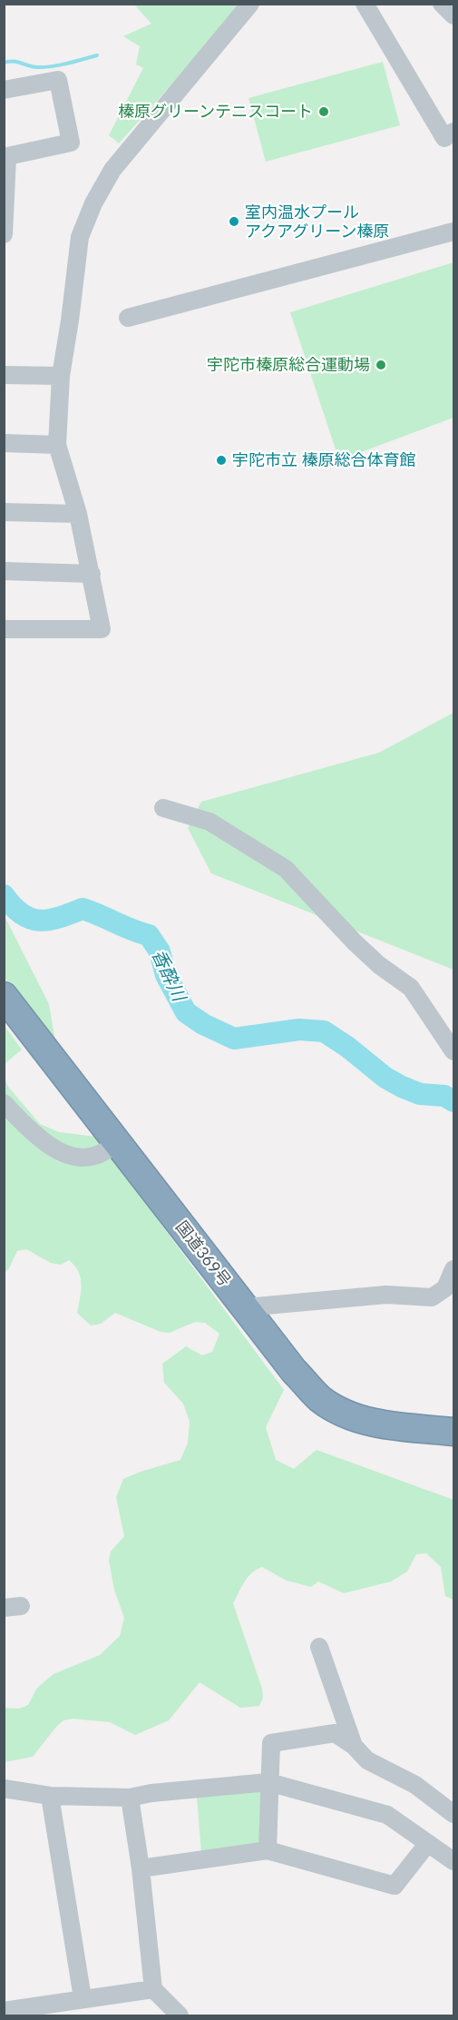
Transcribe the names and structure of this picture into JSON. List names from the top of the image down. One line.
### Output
{"streets":{"highway":["国道369号"]},"water":["香酔川"],"places":["榛原グリーンテニスコート","室内温水プール アクアグリーン榛原","宇陀市榛原総合運動場","宇陀市立 榛原総合体育館"]}
